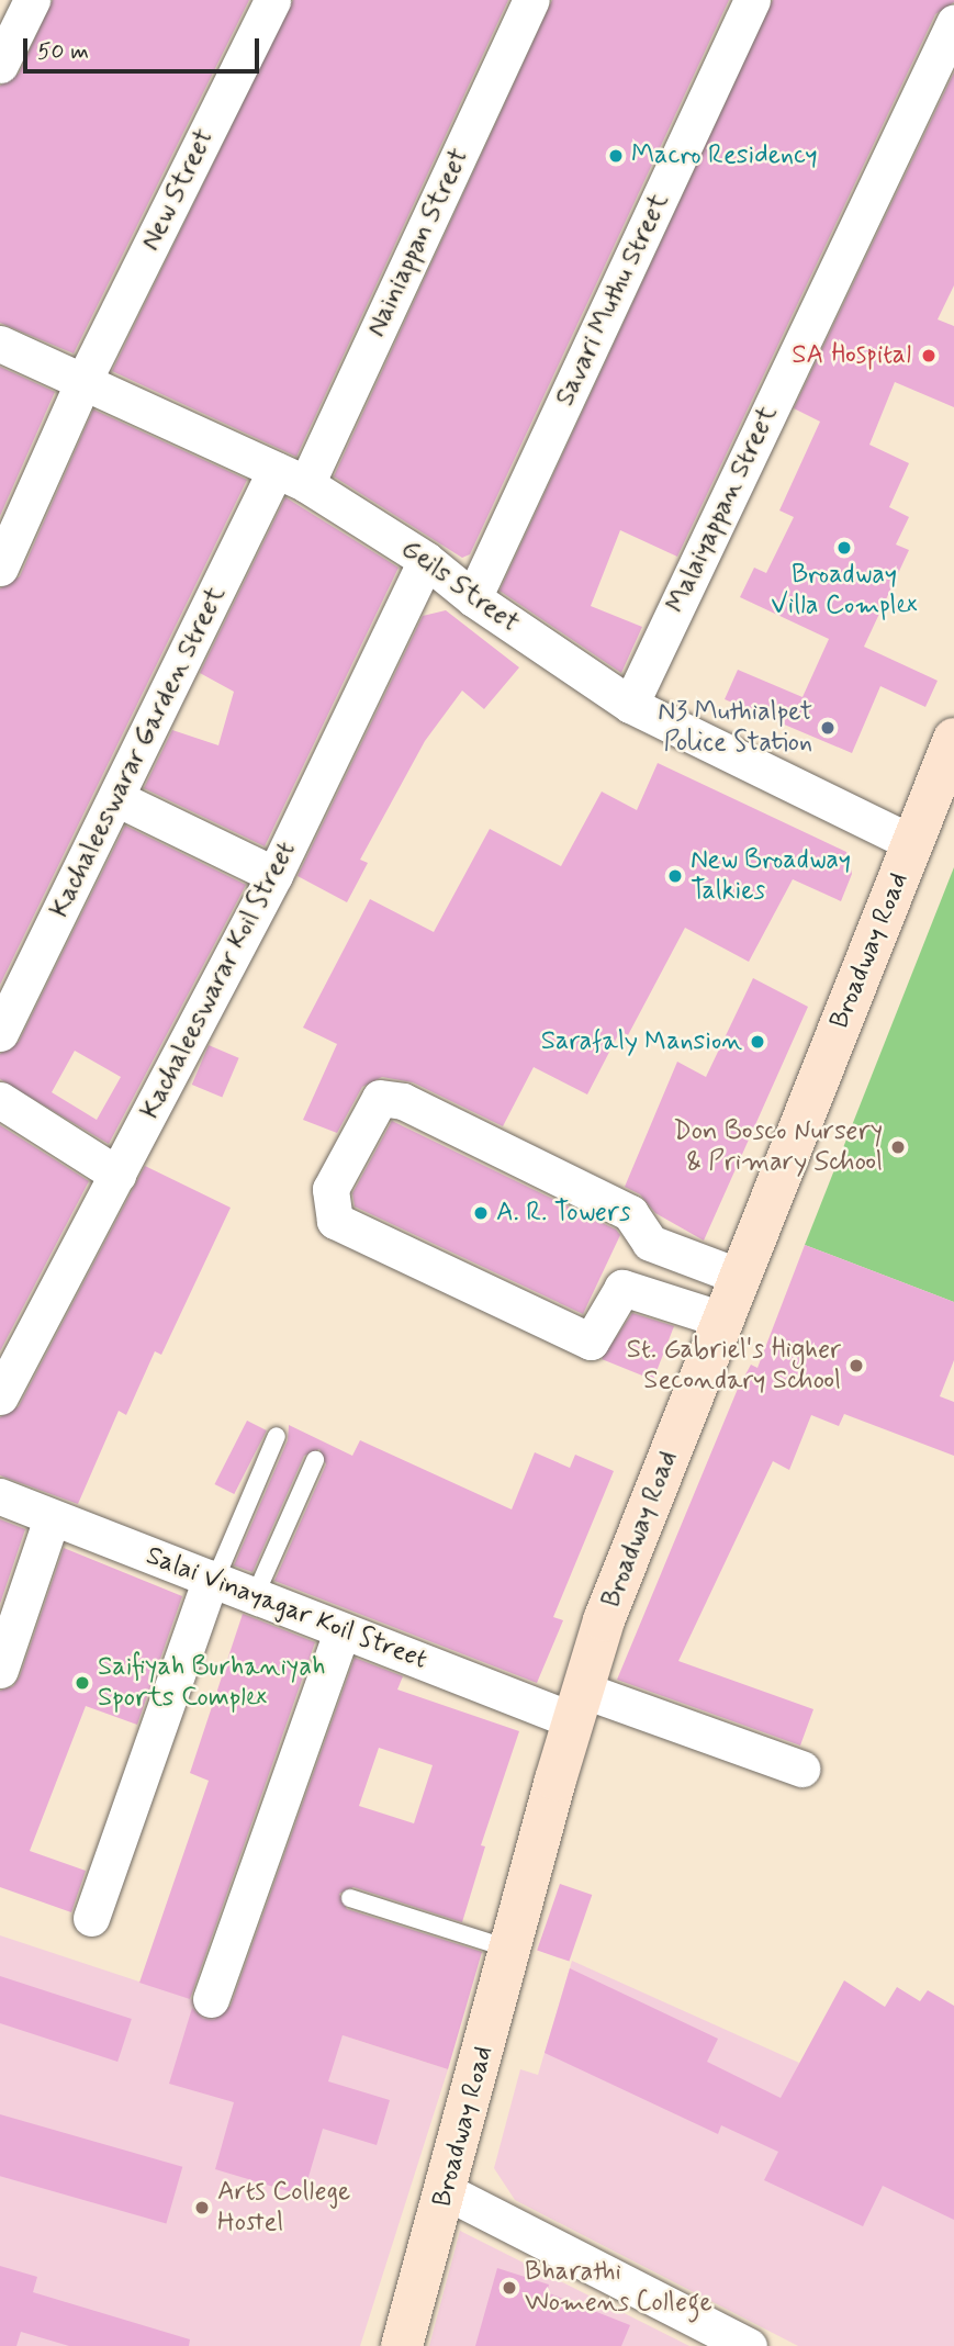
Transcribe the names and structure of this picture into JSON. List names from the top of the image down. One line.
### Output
{"streets":{"main road":["Broadway Road"],"street":["New Street","Nainiappan Street","Savari Muthu Street","Malaiyappan Street","Geils Street","Kachaleeswarar Garden Street","Kachaleeswarar Koil Street","Salai Vinayagar Koil Street"]},"crossings":[["New Street","Geils Street"],["Nainiappan Street","Geils Street"],["Nainiappan Street","Kachaleeswarar Garden Street"],["Savari Muthu Street","Geils Street"],["Malaiyappan Street","Geils Street"],["Geils Street","Kachaleeswarar Garden Street"],["Geils Street","Broadway Road"],["Geils Street","Kachaleeswarar Koil Street"],["Broadway Road","Salai Vinayagar Koil Street"]],"places":["Macro Residency","SA Hospital","Broadway Villa Complex","N3 Muthialpet Police Station","New Broadway Talkies","Sarafaly Mansion","Don Bosco Nursery & Primary School","A. R. Towers","St. Gabriel's Higher Secondary School","Saifiyah Burhaniyah Sports Complex","Arts College Hostel","Bharathi Womens College"],"scale_bar":"50 m"}
